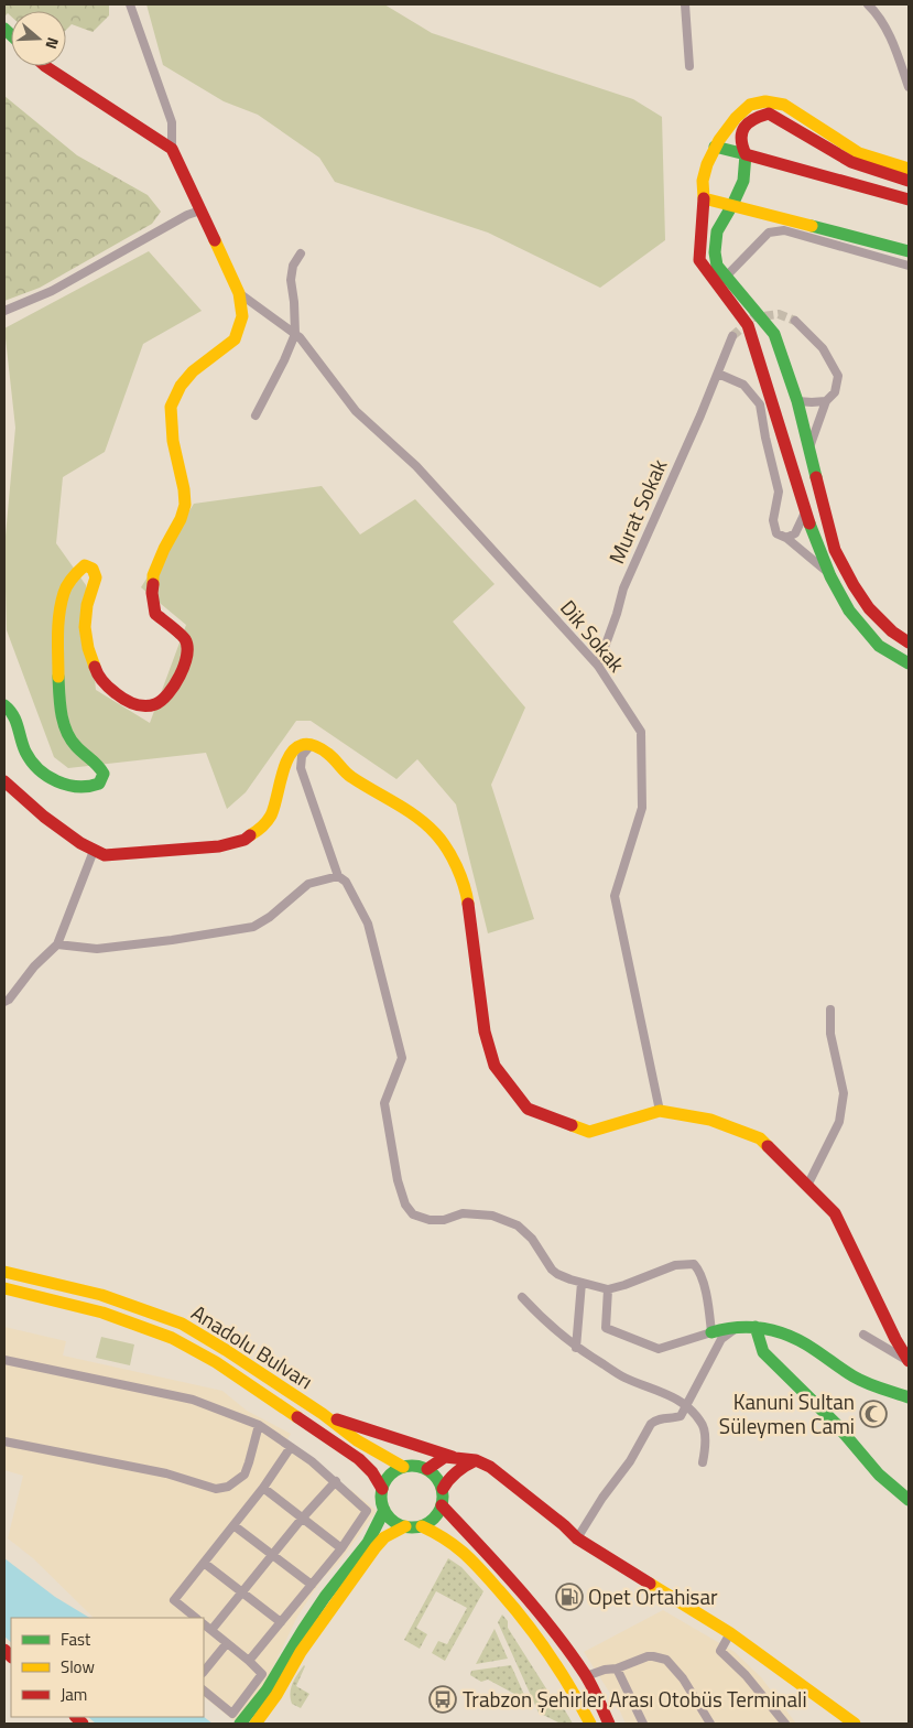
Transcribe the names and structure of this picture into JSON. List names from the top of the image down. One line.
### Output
{"streets":{"main road":["Anadolu Bulvarı"],"street":["Murat Sokak","Dik Sokak"]},"crossings":[["Murat Sokak","Dik Sokak"]],"places":{"mosque":["Kanuni Sultan Süleymen Cami"],"fuel station":["Opet Ortahisar"],"bus stop":["Trabzon Şehirler Arası Otobüs Terminali"]},"legend":["Fast","Slow","Jam"],"north":"right"}
